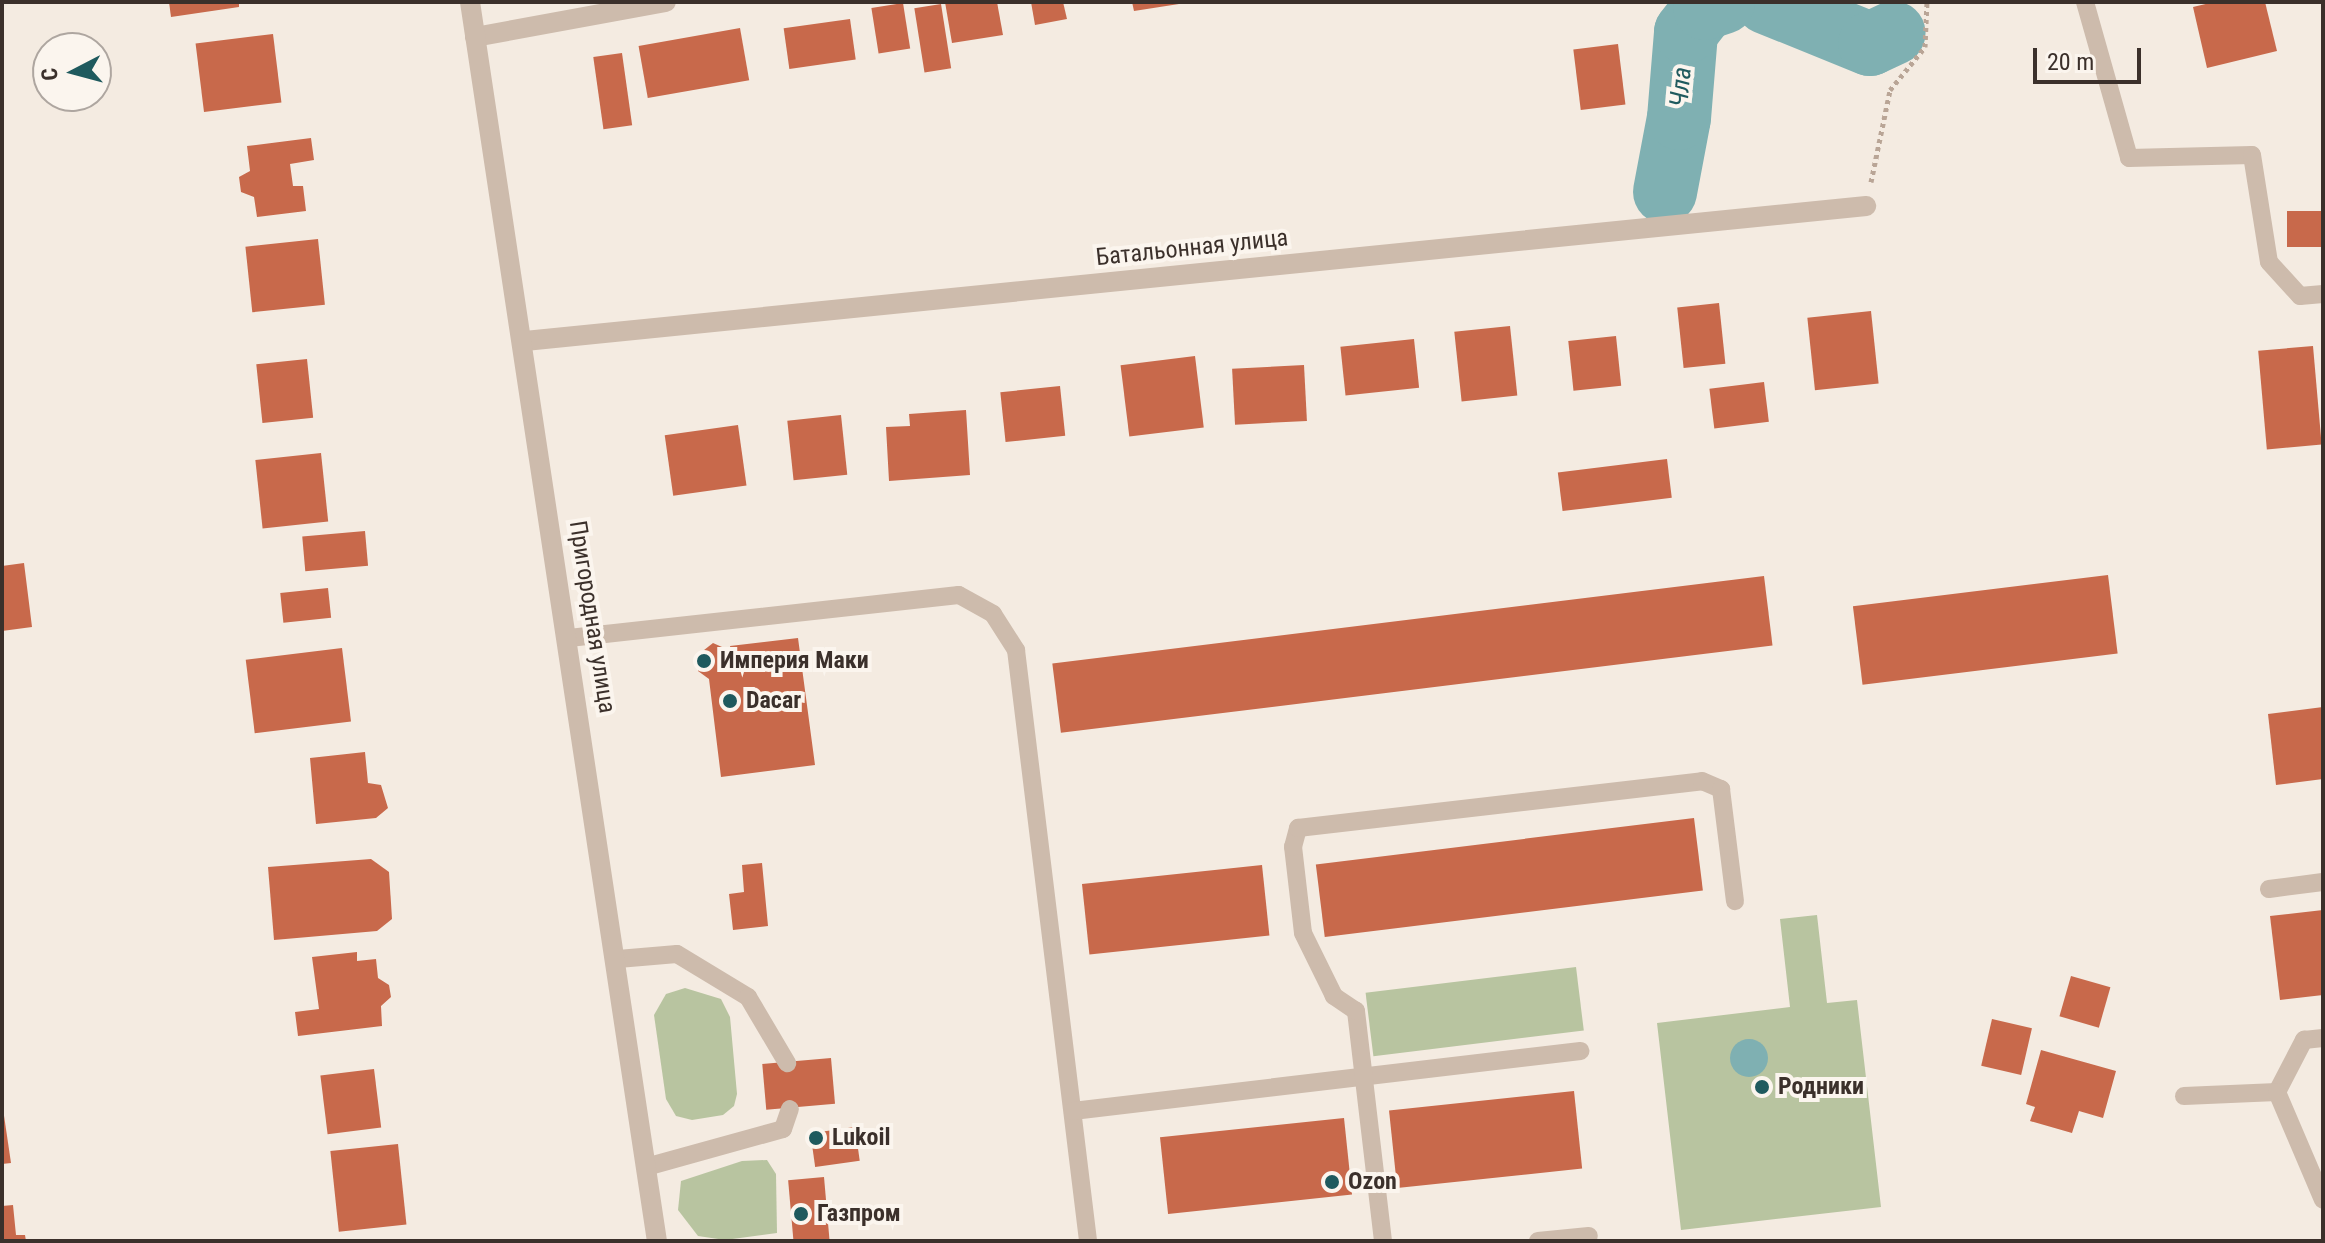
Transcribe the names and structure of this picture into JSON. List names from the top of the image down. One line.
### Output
{"streets":{"street":["Батальонная улица","Пригородная улица"]},"crossings":[["Батальонная улица","Пригородная улица"]],"water":["Чла"],"places":["Империя Маки","Dacar","Родники","Lukoil","Ozon","Газпром"],"scale_bar":"20 m","north":"left"}
